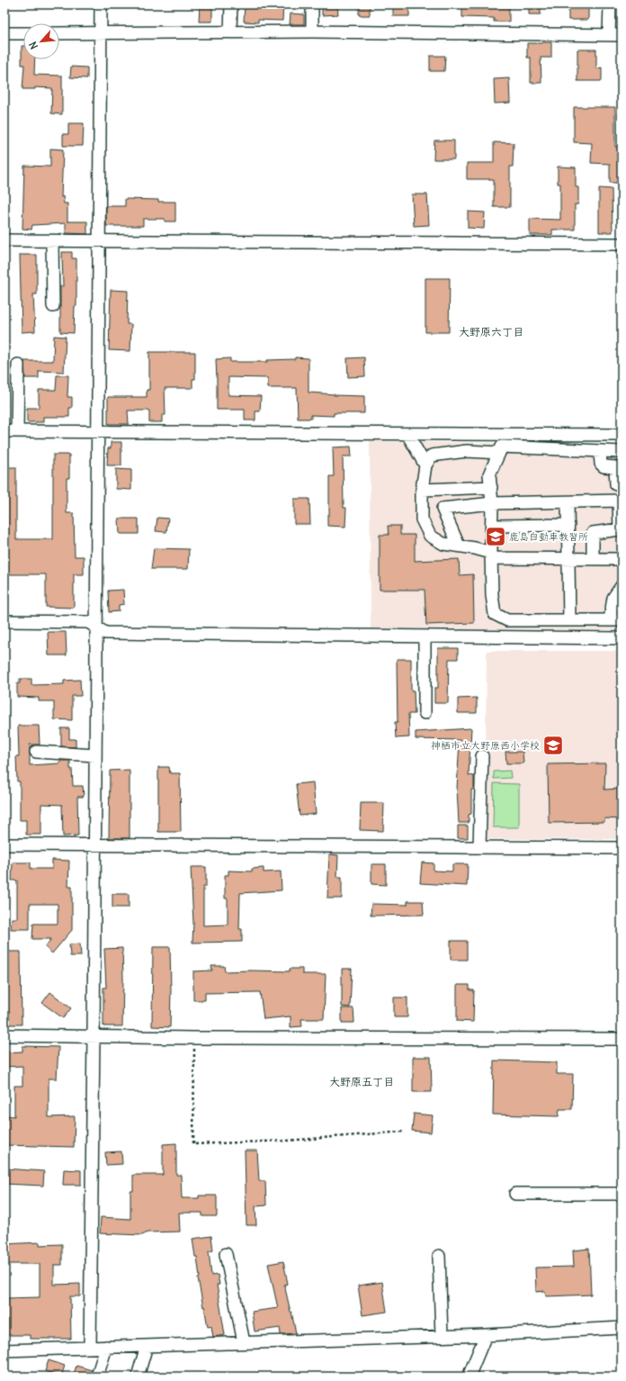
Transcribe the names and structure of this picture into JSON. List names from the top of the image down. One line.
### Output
{"districts":["大野原六丁目","大野原五丁目"],"places":{"school or university":["鹿島自動車教習所","神栖市立大野原西小学校"]},"north":"bottom left"}
